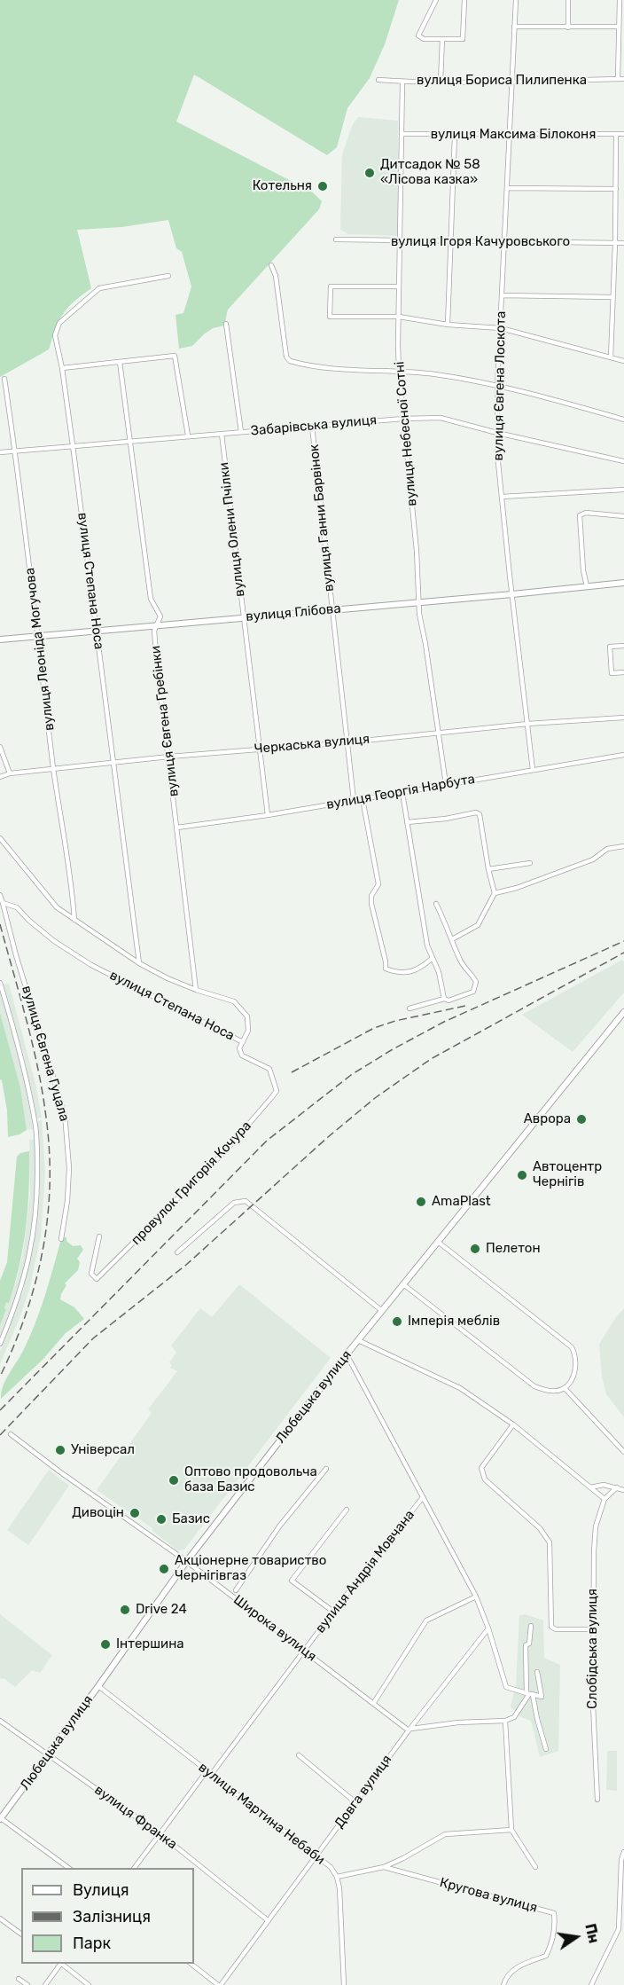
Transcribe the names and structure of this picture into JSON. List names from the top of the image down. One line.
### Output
{"streets":{"main road":["вулиця Глібова","Любецька вулиця"],"street":["вулиця Бориса Пилипенка","вулиця Максима Білоконя","вулиця Ігоря Качуровського","вулиця Євгена Лоскота","Забарівська вулиця","вулиця Небесної Сотні","вулиця Ганни Барвінок","вулиця Олени Пчілки","вулиця Степана Носа","вулиця Леоніда Могучова","вулиця Євгена Гребінки","Черкаська вулиця","вулиця Георгія Нарбута","вулиця Євгена Гуцала","провулок Григорія Кочура","вулиця Андрія Мовчана","Широка вулиця","Слобідська вулиця","Довга вулиця","вулиця Мартина Небаби","вулиця Франка","Кругова вулиця"]},"crossings":[["вулиця Бориса Пилипенка","вулиця Євгена Лоскота"],["вулиця Бориса Пилипенка","вулиця Небесної Сотні"],["вулиця Максима Білоконя","вулиця Євгена Лоскота"],["вулиця Максима Білоконя","вулиця Небесної Сотні"],["вулиця Ігоря Качуровського","вулиця Євгена Лоскота"],["вулиця Ігоря Качуровського","вулиця Небесної Сотні"],["вулиця Євгена Лоскота","Забарівська вулиця"],["вулиця Євгена Лоскота","вулиця Глібова"],["вулиця Євгена Лоскота","Черкаська вулиця"],["вулиця Євгена Лоскота","вулиця Георгія Нарбута"],["Забарівська вулиця","вулиця Небесної Сотні"],["Забарівська вулиця","вулиця Ганни Барвінок"],["Забарівська вулиця","вулиця Олени Пчілки"],["Забарівська вулиця","вулиця Степана Носа"],["Забарівська вулиця","вулиця Леоніда Могучова"],["Забарівська вулиця","вулиця Євгена Гребінки"],["вулиця Небесної Сотні","вулиця Глібова"],["вулиця Небесної Сотні","Черкаська вулиця"],["вулиця Небесної Сотні","вулиця Георгія Нарбута"],["вулиця Ганни Барвінок","вулиця Глібова"],["вулиця Ганни Барвінок","Черкаська вулиця"],["вулиця Ганни Барвінок","вулиця Георгія Нарбута"],["вулиця Олени Пчілки","вулиця Глібова"],["вулиця Олени Пчілки","Черкаська вулиця"],["вулиця Олени Пчілки","вулиця Георгія Нарбута"],["вулиця Степана Носа","вулиця Глібова"],["вулиця Степана Носа","Черкаська вулиця"],["вулиця Степана Носа","вулиця Євгена Гуцала"],["вулиця Степана Носа","провулок Григорія Кочура"],["вулиця Глібова","вулиця Леоніда Могучова"],["вулиця Глібова","вулиця Євгена Гребінки"],["вулиця Леоніда Могучова","Черкаська вулиця"],["вулиця Євгена Гребінки","Черкаська вулиця"],["вулиця Євгена Гребінки","вулиця Георгія Нарбута"],["Любецька вулиця","Широка вулиця"],["Любецька вулиця","вулиця Мартина Небаби"],["Любецька вулиця","вулиця Франка"],["вулиця Андрія Мовчана","Широка вулиця"],["вулиця Андрія Мовчана","вулиця Мартина Небаби"],["вулиця Андрія Мовчана","вулиця Франка"],["Широка вулиця","Довга вулиця"],["Довга вулиця","вулиця Мартина Небаби"],["Довга вулиця","вулиця Франка"],["вулиця Мартина Небаби","Кругова вулиця"]],"places":["Дитсадок № 58 «Лісова казка»","Котельня","Аврора","Автоцентр Чернігів","AmaPlast","Пелетон","Імперія меблів","Універсал","Оптово продовольча база Базис","Дивоцін","Базис","Акціонерне товариство Чернігівгаз","Drive 24","Інтершина"],"legend":["Вулиця","Залізниця","Парк"],"north":"right"}
